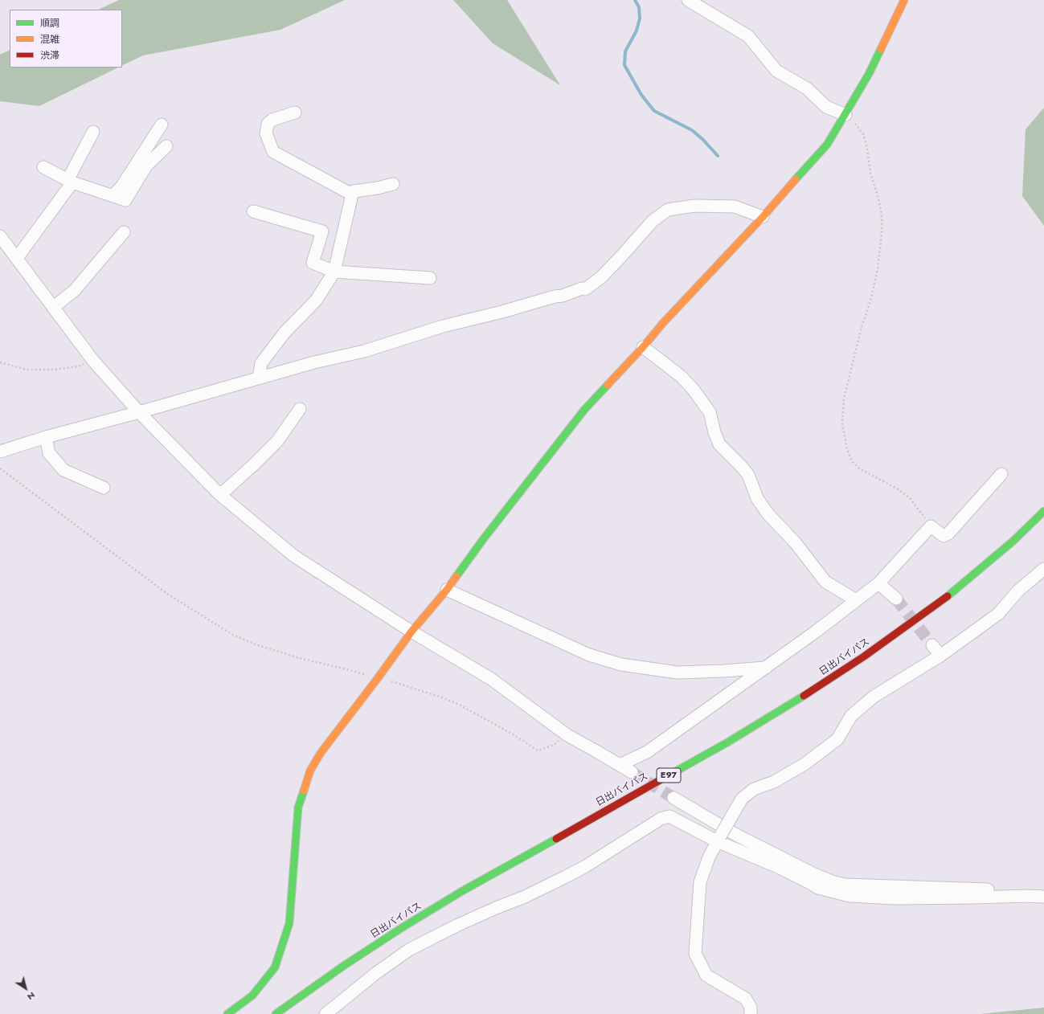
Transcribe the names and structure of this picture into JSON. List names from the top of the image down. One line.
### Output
{"streets":{"main road":["日出バイパス","E97"]},"legend":["順調","混雑","渋滞"],"north":"bottom right"}
